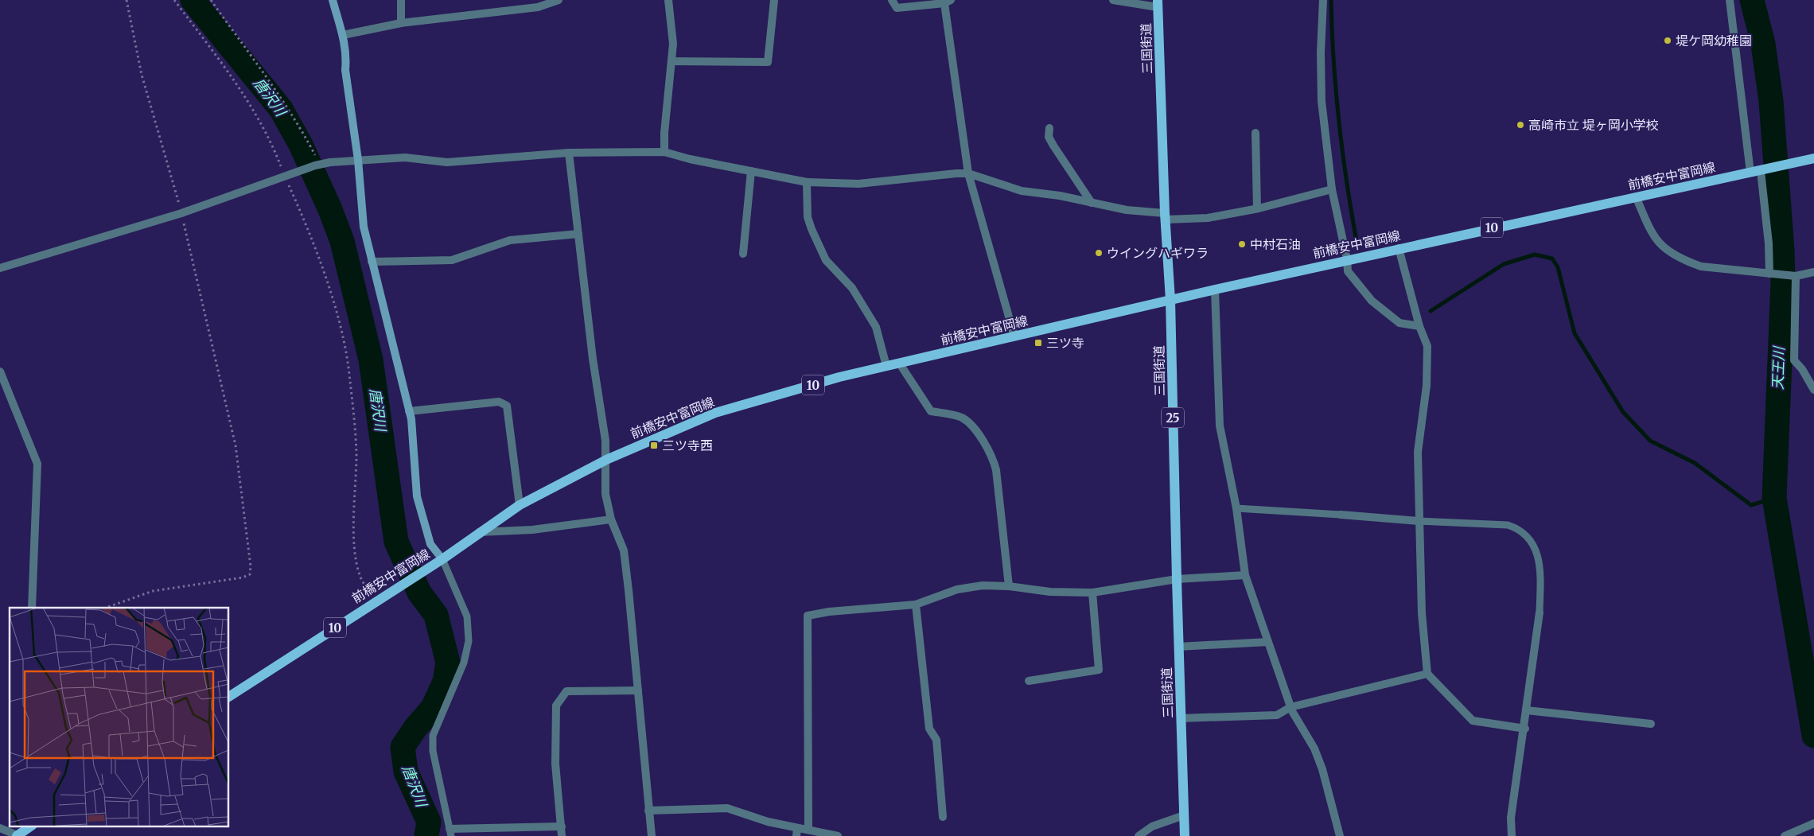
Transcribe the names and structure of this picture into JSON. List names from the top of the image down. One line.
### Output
{"streets":{"main road":["三国街道","前橋安中富岡線","10","25"]},"crossings":[["三国街道","前橋安中富岡線"]],"water":["唐沢川","天王川"],"places":{"other":["堤ケ岡幼稚園","高崎市立 堤ヶ岡小学校","中村石油","ウイングハギワラ"],"transit":["三ツ寺","三ツ寺西"]}}
